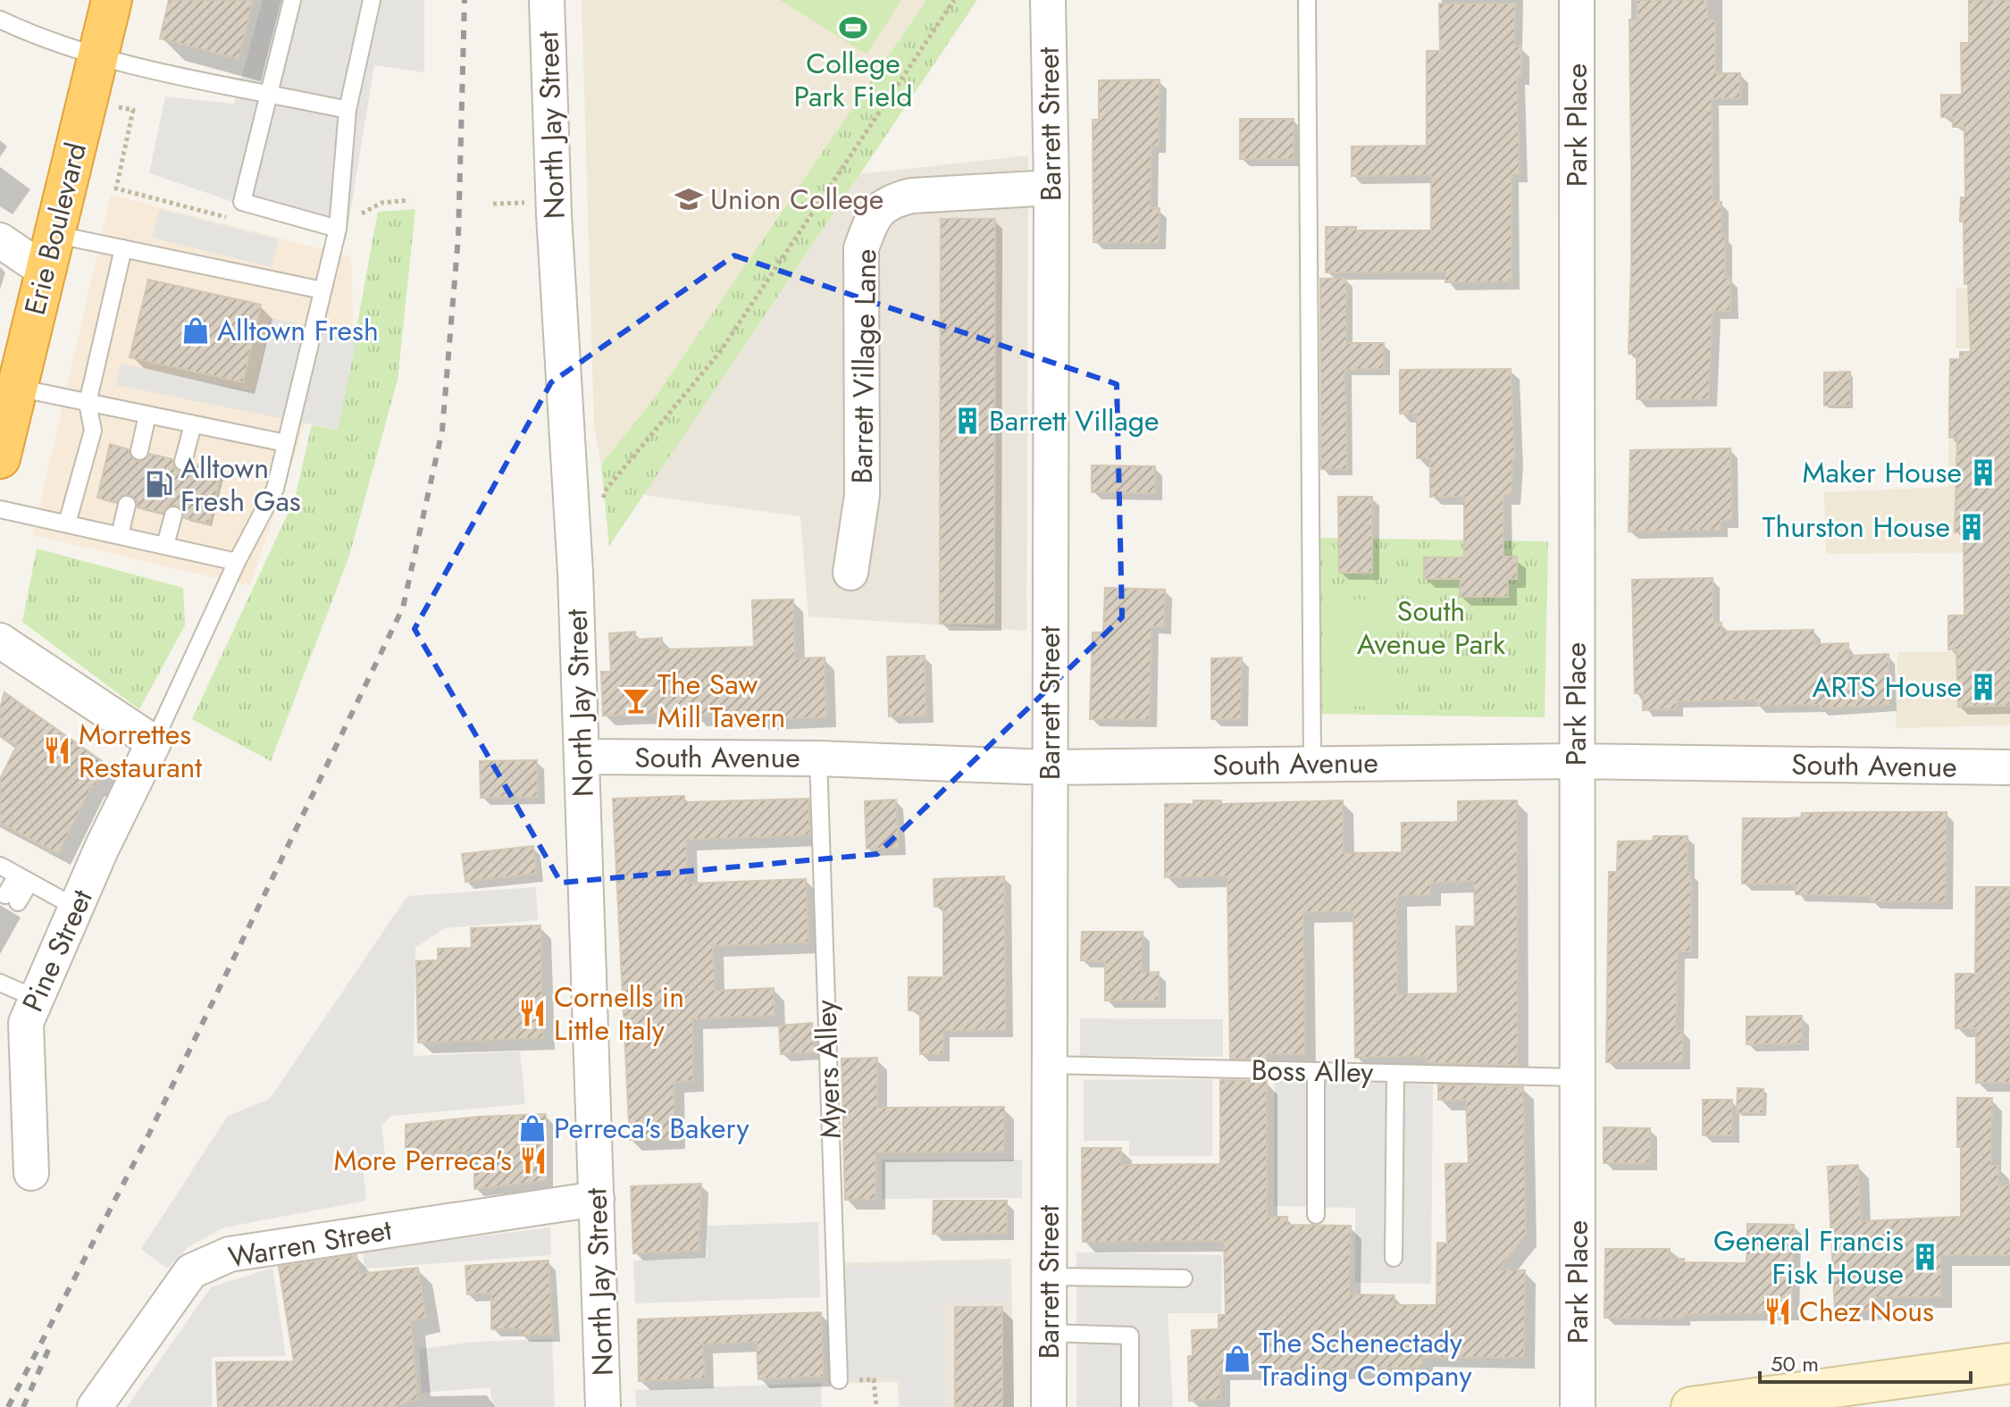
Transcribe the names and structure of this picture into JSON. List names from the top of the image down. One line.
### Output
{"streets":{"highway":["Erie Boulevard"],"street":["Barrett Street","North Jay Street","Park Place","Barrett Village Lane","South Avenue","Pine Street","Warren Street"],"lane":["Myers Alley","Boss Alley"]},"crossings":[["Barrett Street","Barrett Village Lane"],["Barrett Street","South Avenue"],["Barrett Street","Boss Alley"],["North Jay Street","South Avenue"],["North Jay Street","Warren Street"],["Park Place","South Avenue"],["Park Place","Boss Alley"],["South Avenue","Myers Alley"]],"parks":["South Avenue Park"],"places":{"sports":["College Park Field"],"school or university":["Union College"],"shop":["Alltown Fresh","Perreca's Bakery","The Schenectady Trading Company"],"building":["Barrett Village","Maker House","Thurston House","ARTS House","General Francis Fisk House"],"fuel station":["Alltown Fresh Gas"],"bar":["The Saw Mill Tavern"],"restaurant":["Morrettes Restaurant","Cornells in Little Italy","More Perreca's","Chez Nous"]},"scale_bar":"50 m"}
